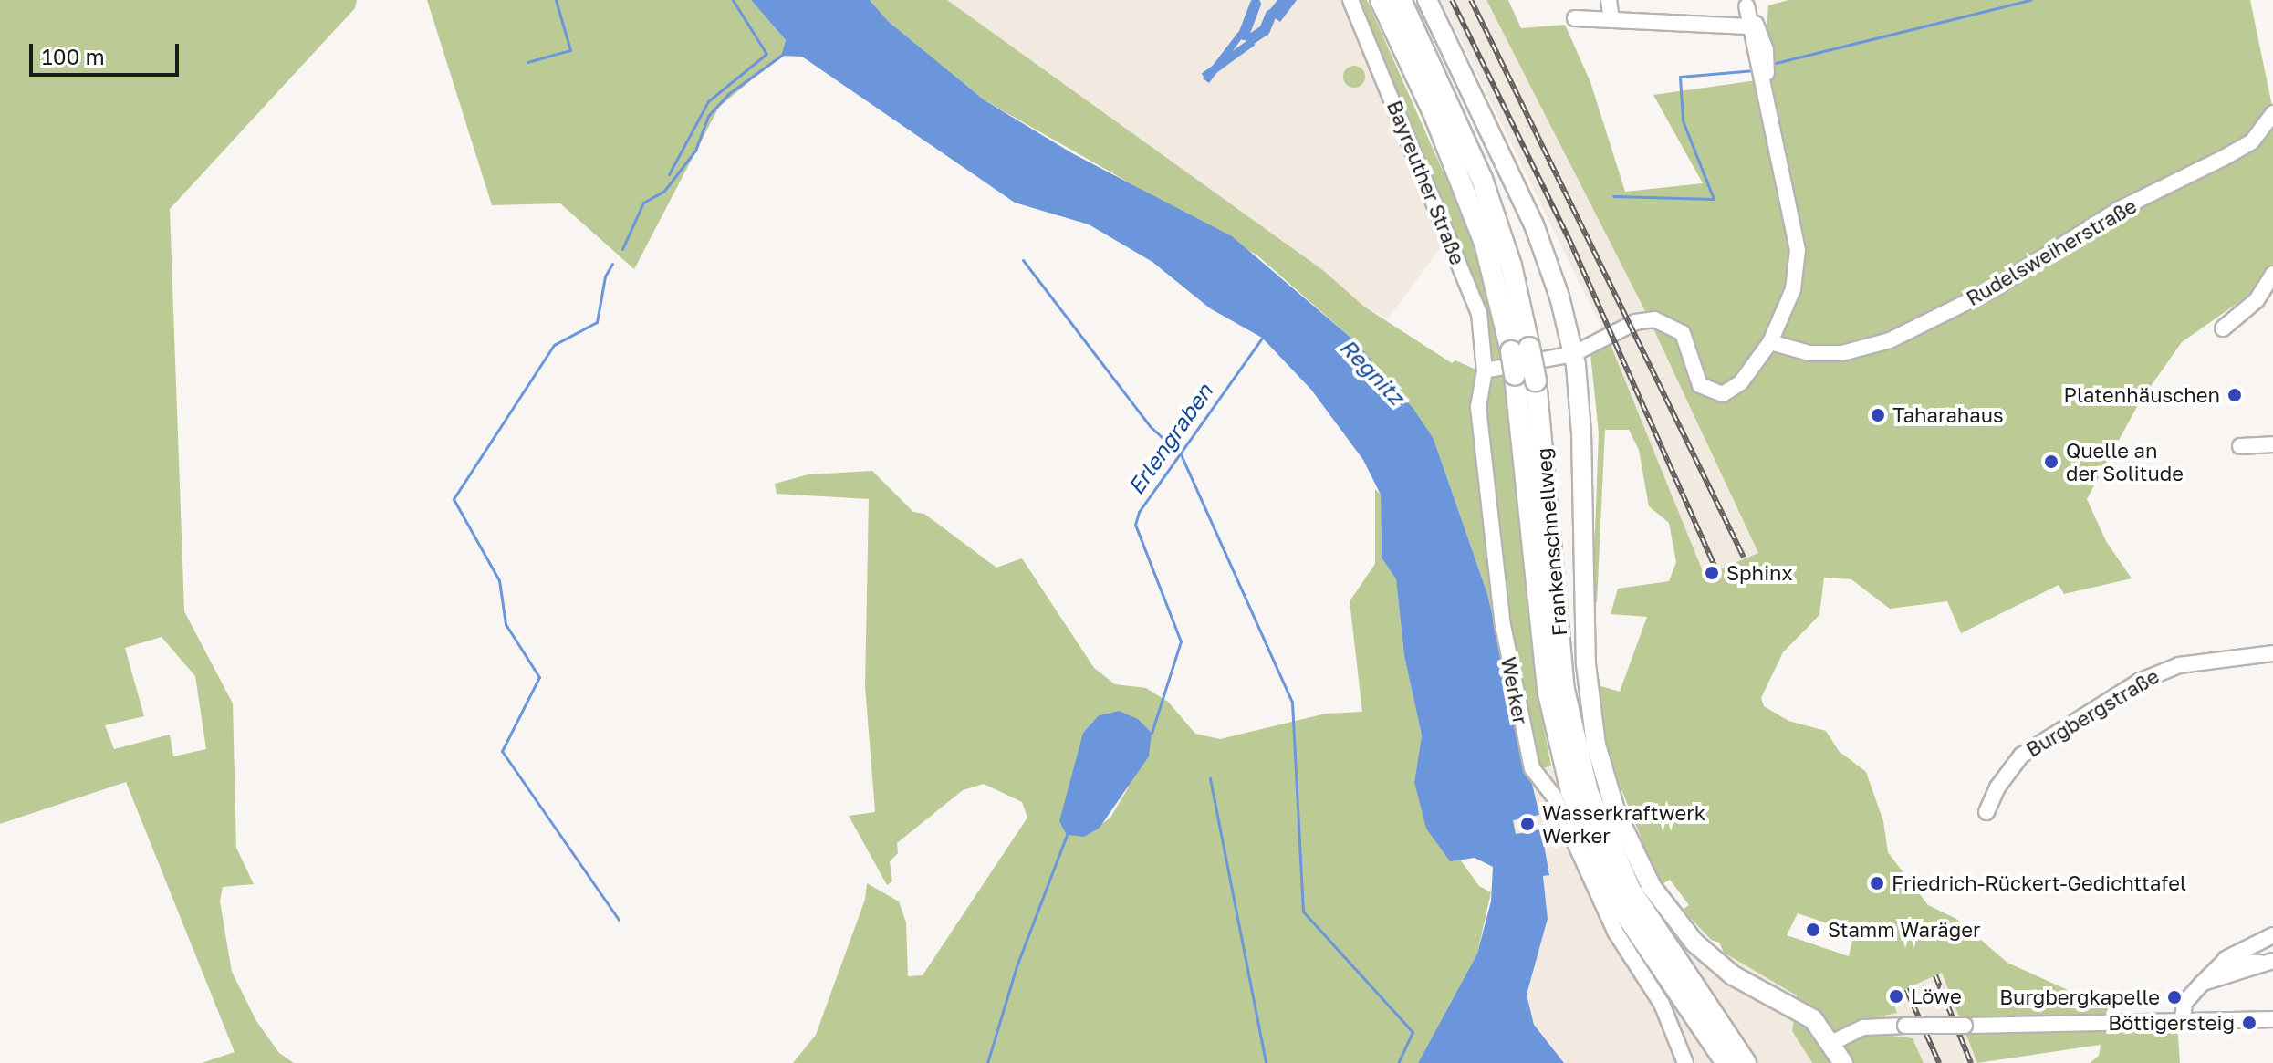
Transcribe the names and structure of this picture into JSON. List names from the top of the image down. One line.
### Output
{"streets":{"highway":["Frankenschnellweg"],"street":["Bayreuther Straße","Rudelsweiherstraße","Werker","Burgbergstraße"]},"crossings":[["Bayreuther Straße","Werker"]],"water":["Regnitz","Erlengraben"],"places":["Platenhäuschen","Taharahaus","Quelle an der Solitude","Sphinx","Wasserkraftwerk Werker","Friedrich-Rückert-Gedichttafel","Stamm Waräger","Löwe","Burgbergkapelle","Böttigersteig"],"scale_bar":"100 m"}
